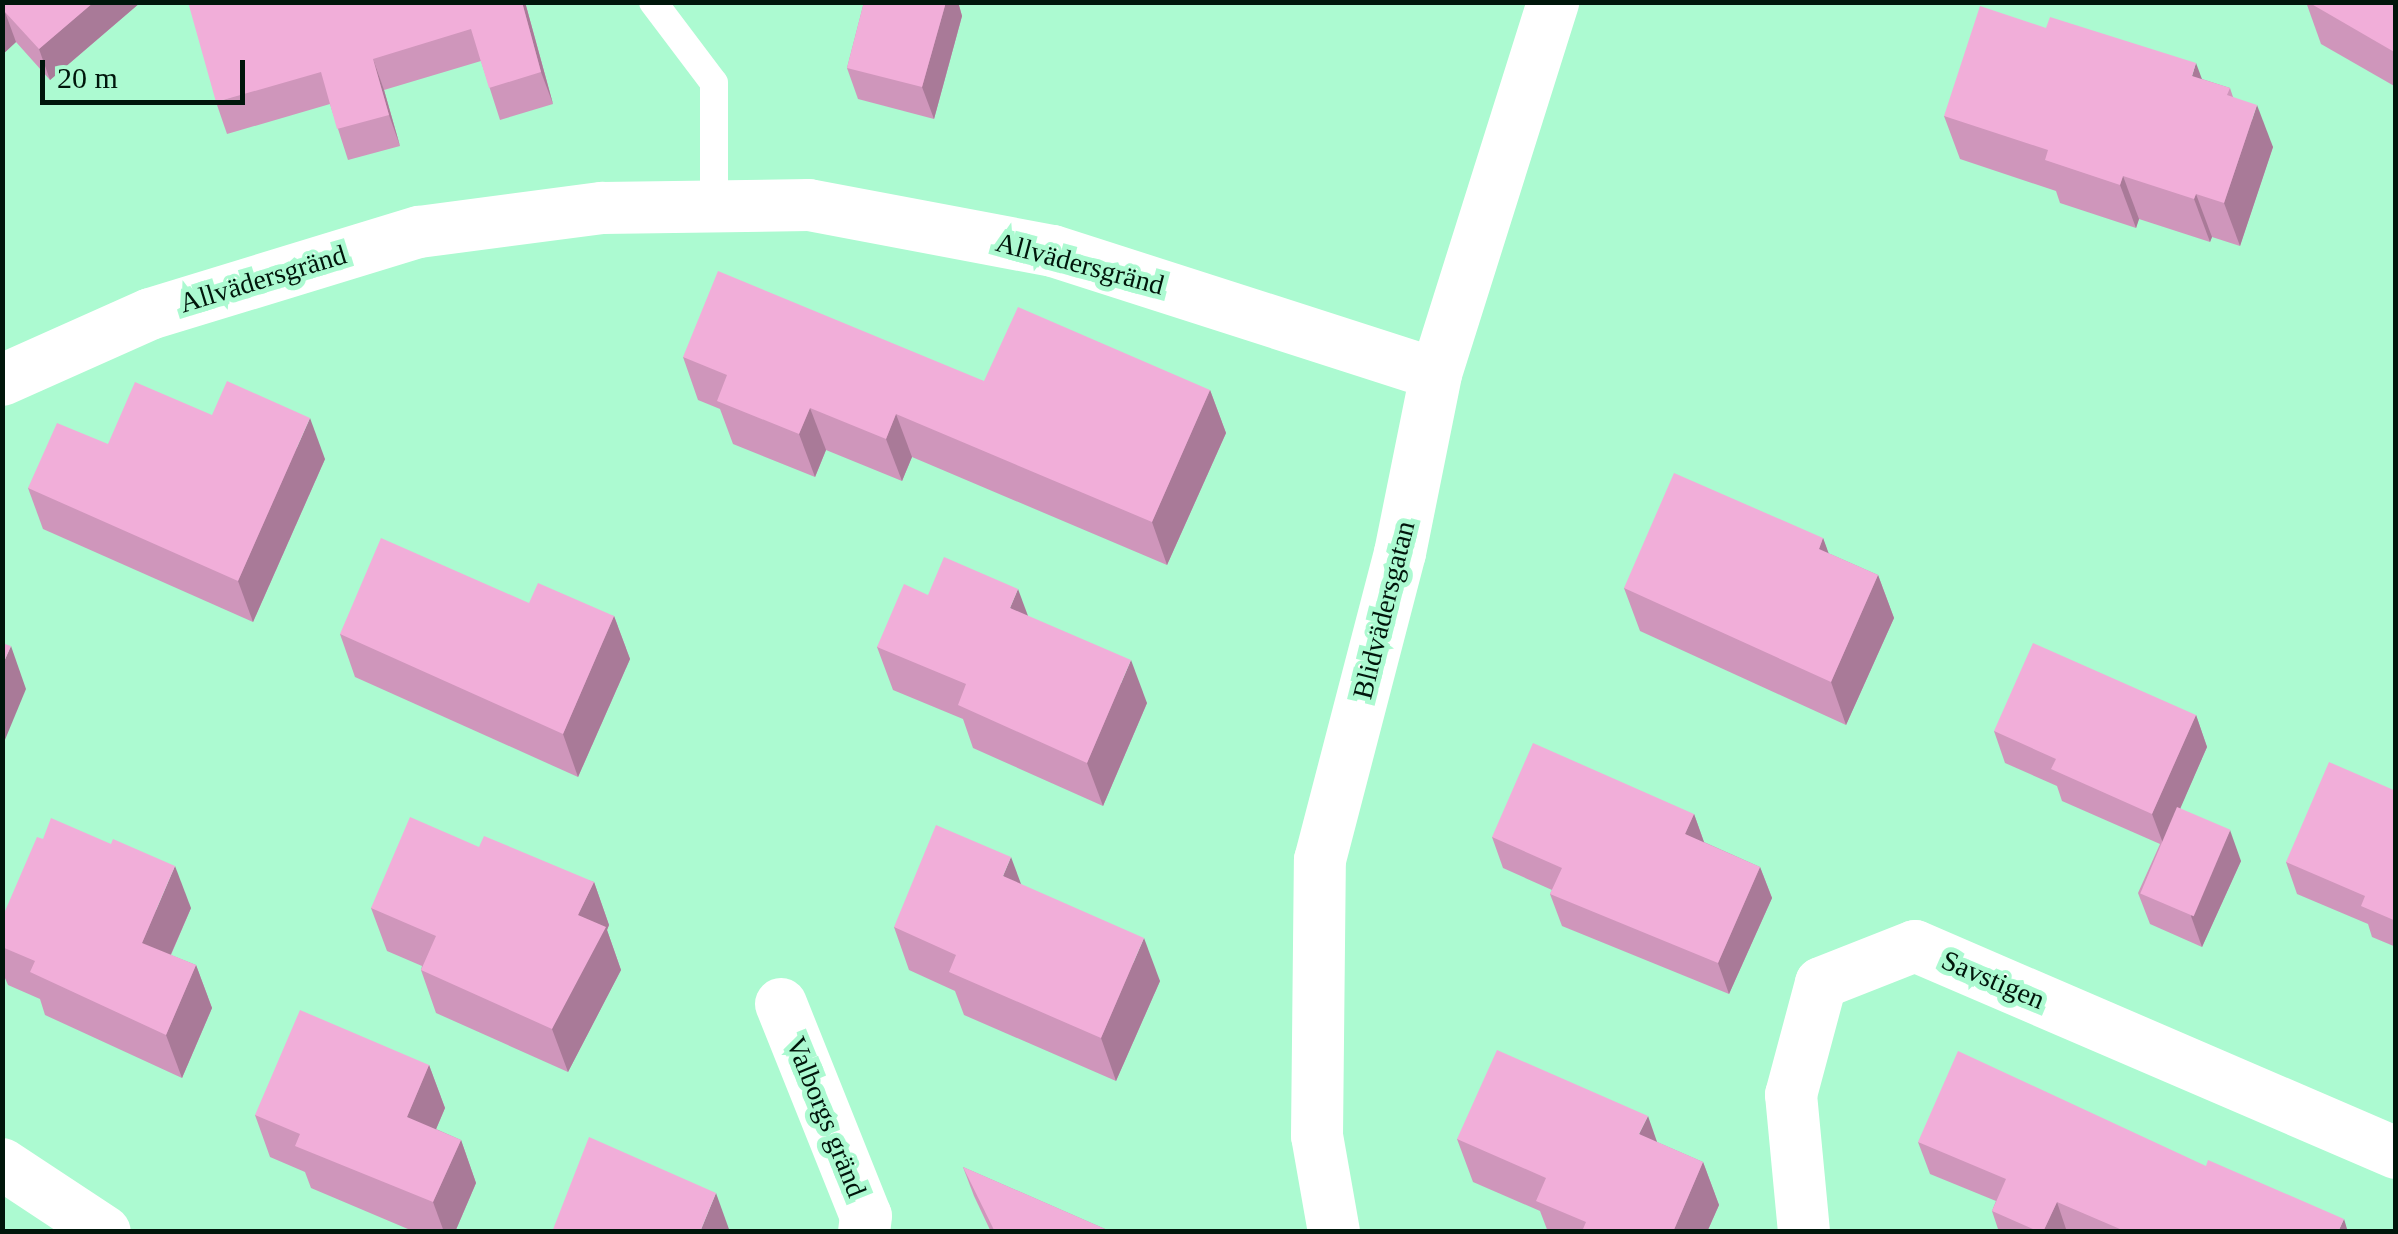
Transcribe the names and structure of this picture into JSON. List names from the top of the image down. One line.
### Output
{"streets":{"street":["Allvädersgränd","Blidvädersgatan","Savstigen","Valborgs gränd"]},"crossings":[["Allvädersgränd","Blidvädersgatan"]],"scale_bar":"20 m"}
